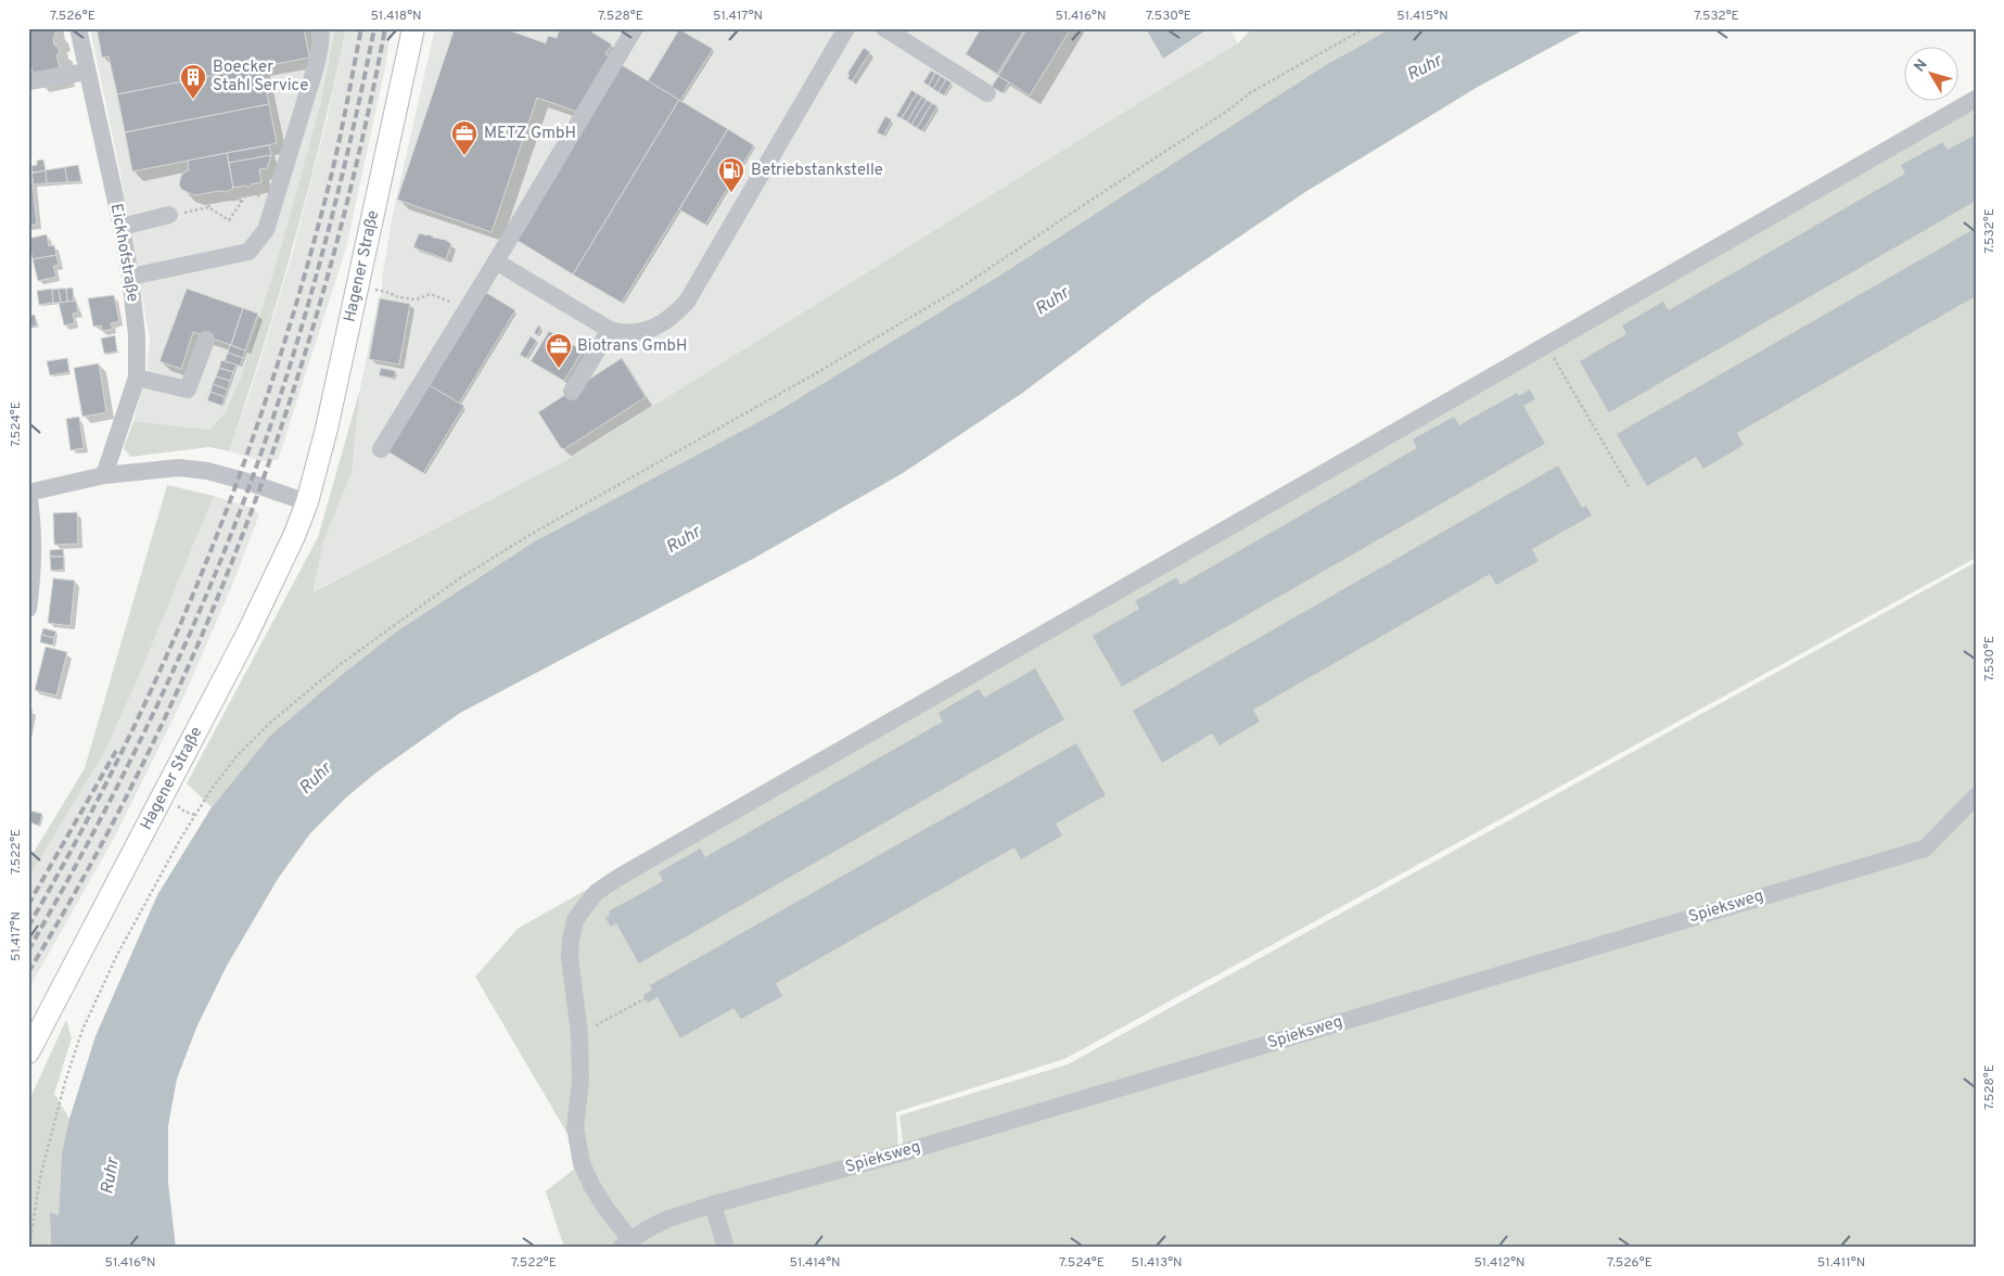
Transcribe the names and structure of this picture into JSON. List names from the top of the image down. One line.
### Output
{"streets":{"main road":["Hagener Straße"],"street":["Eickhofstraße","Spieksweg"]},"water":["Ruhr"],"places":{"building":["Boecker Stahl Service"],"office":["METZ GmbH","Biotrans GmbH"],"fuel station":["Betriebstankstelle"]},"north":"top left","coordinates":["7.526°E","51.418°N","7.528°E","51.417°N","51.416°N","7.530°E","51.415°N","7.532°E","7.524°E","7.522°E","51.414°N","51.413°N","51.412°N","51.411°N"]}
